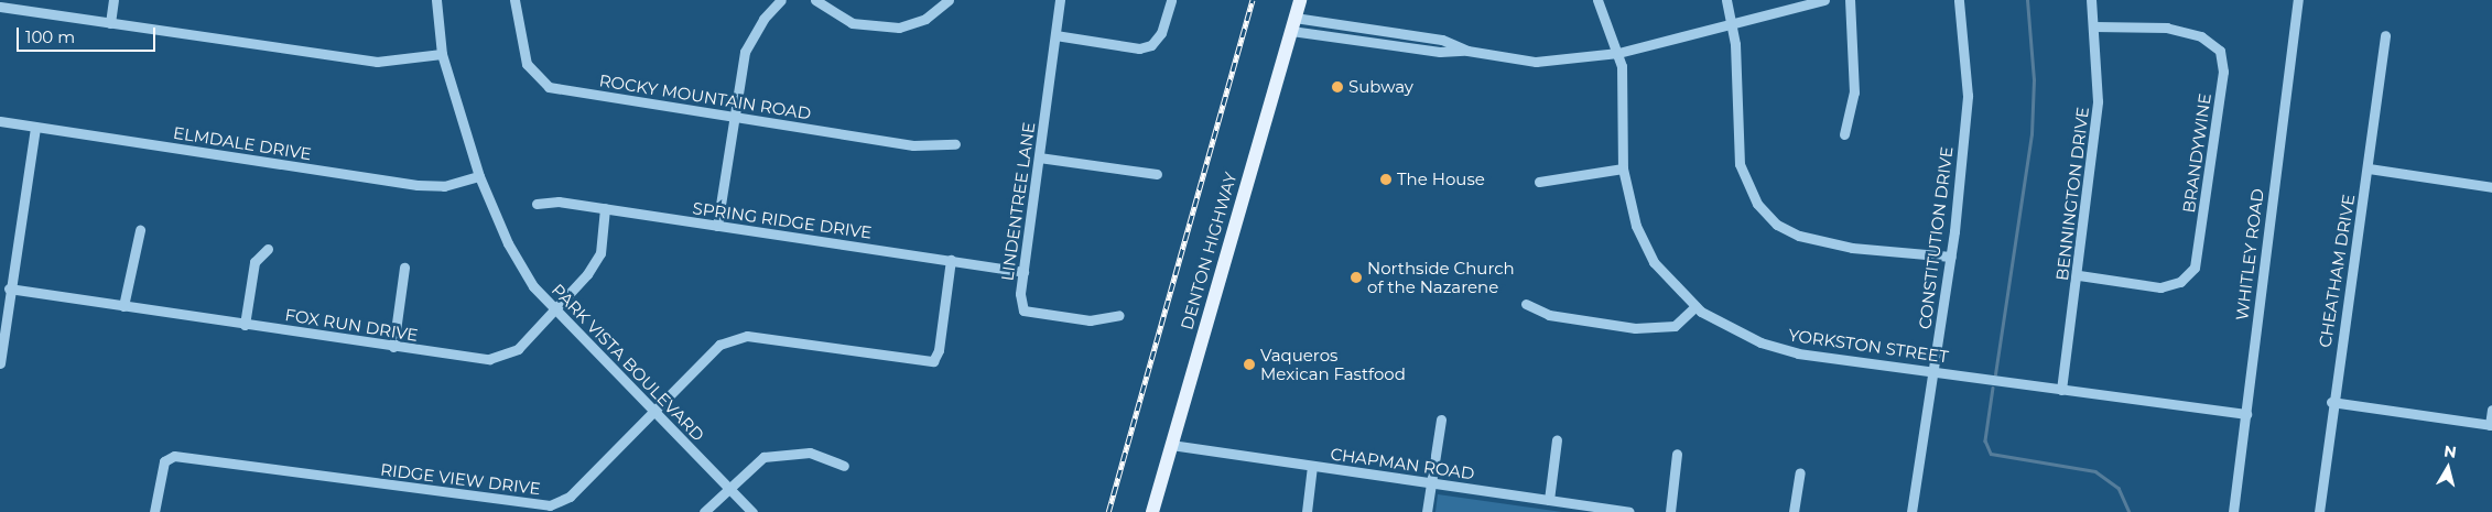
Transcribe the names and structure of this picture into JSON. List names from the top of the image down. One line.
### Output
{"streets":{"main road":["DENTON HIGHWAY"],"street":["ROCKY MOUNTAIN ROAD","ELMDALE DRIVE","BRANDYWINE","BENNINGTON DRIVE","LINDENTREE LANE","SPRING RIDGE DRIVE","CONSTITUTION DRIVE","WHITLEY ROAD","CHEATHAM DRIVE","FOX RUN DRIVE","YORKSTON STREET","PARK VISTA BOULEVARD","CHAPMAN ROAD","RIDGE VIEW DRIVE"]},"crossings":[["ELMDALE DRIVE","PARK VISTA BOULEVARD"],["BRANDYWINE","BENNINGTON DRIVE"],["BENNINGTON DRIVE","YORKSTON STREET"],["LINDENTREE LANE","SPRING RIDGE DRIVE"],["SPRING RIDGE DRIVE","FOX RUN DRIVE"],["SPRING RIDGE DRIVE","RIDGE VIEW DRIVE"],["CONSTITUTION DRIVE","YORKSTON STREET"],["DENTON HIGHWAY","CHAPMAN ROAD"],["WHITLEY ROAD","YORKSTON STREET"],["FOX RUN DRIVE","PARK VISTA BOULEVARD"],["PARK VISTA BOULEVARD","RIDGE VIEW DRIVE"]],"places":["Subway","The House","Northside Church of the Nazarene","Vaqueros Mexican Fastfood"],"scale_bar":"100 m","north":"top"}
